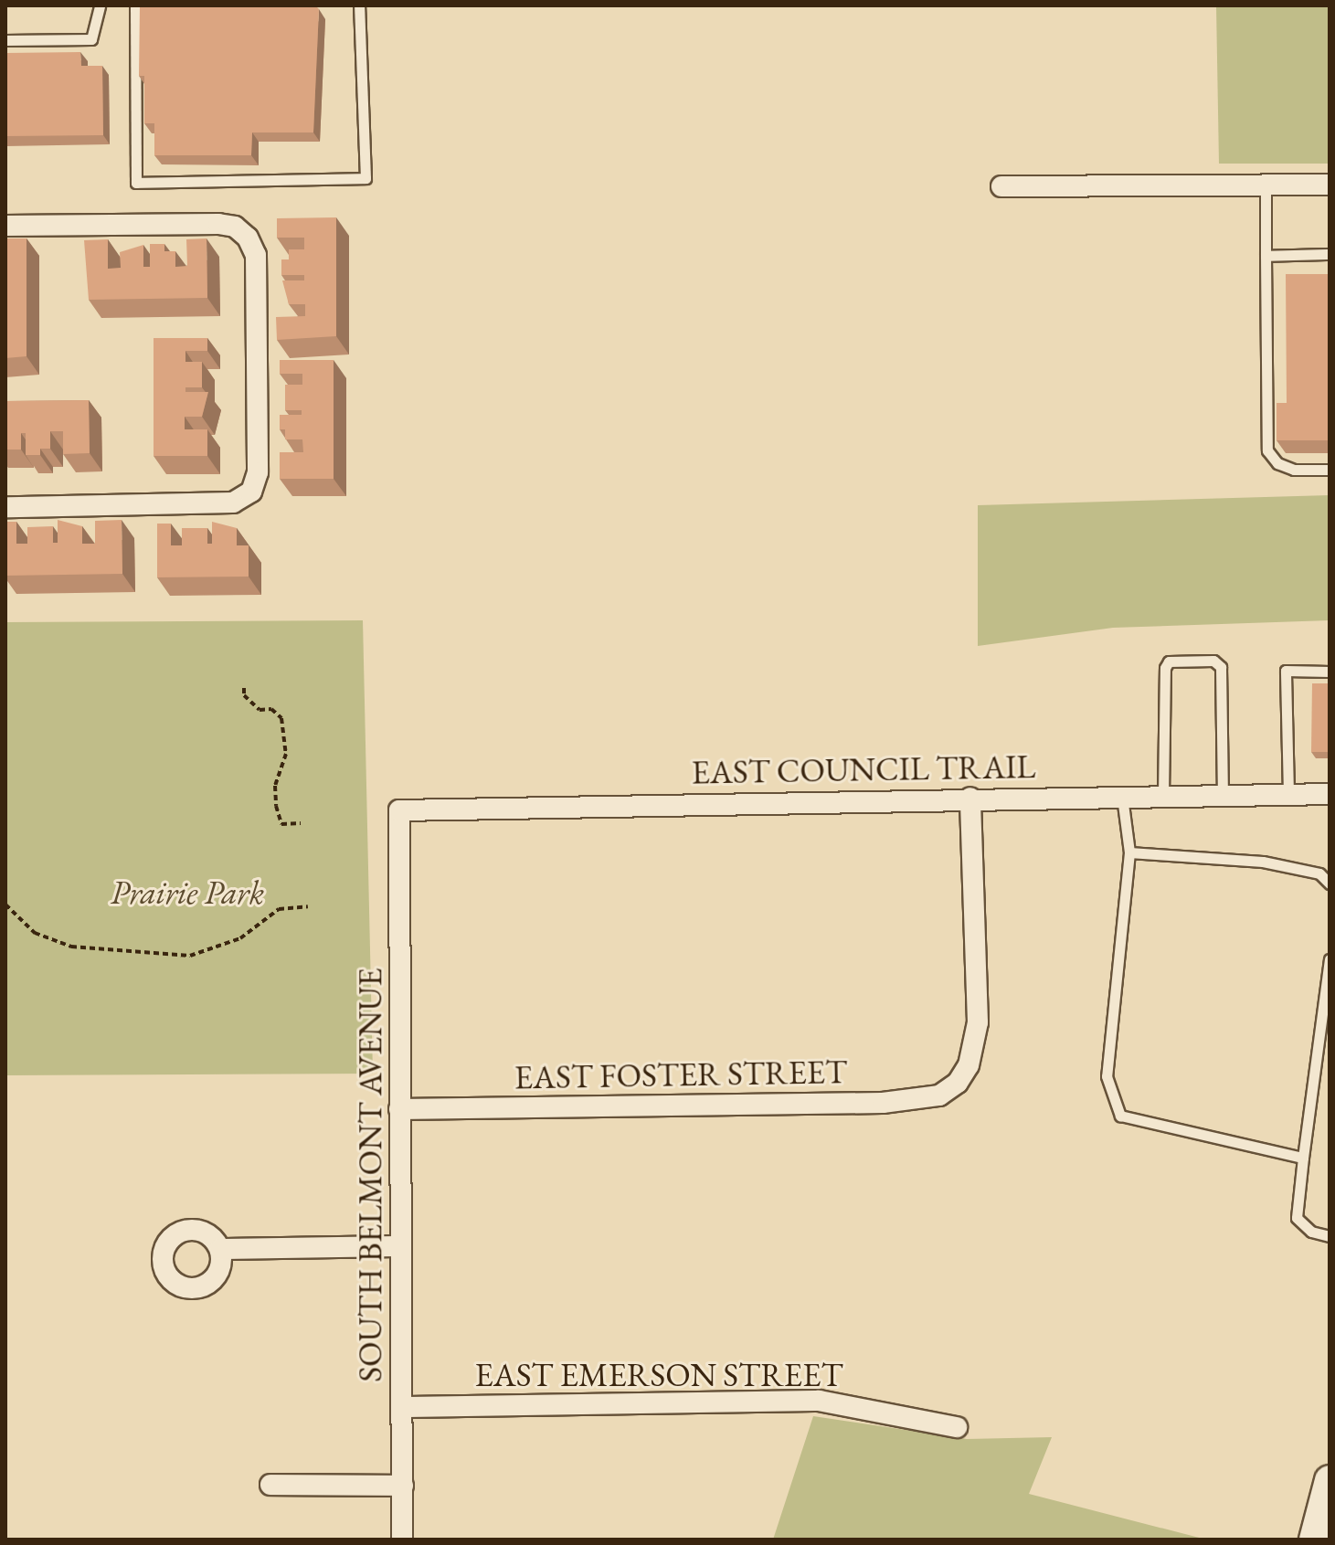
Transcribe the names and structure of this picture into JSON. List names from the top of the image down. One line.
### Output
{"streets":{"street":["EAST COUNCIL TRAIL","EAST FOSTER STREET","SOUTH BELMONT AVENUE","EAST EMERSON STREET"]},"crossings":[["EAST COUNCIL TRAIL","EAST FOSTER STREET"],["EAST COUNCIL TRAIL","SOUTH BELMONT AVENUE"],["EAST FOSTER STREET","SOUTH BELMONT AVENUE"],["SOUTH BELMONT AVENUE","EAST EMERSON STREET"]],"parks":["Prairie Park"]}
